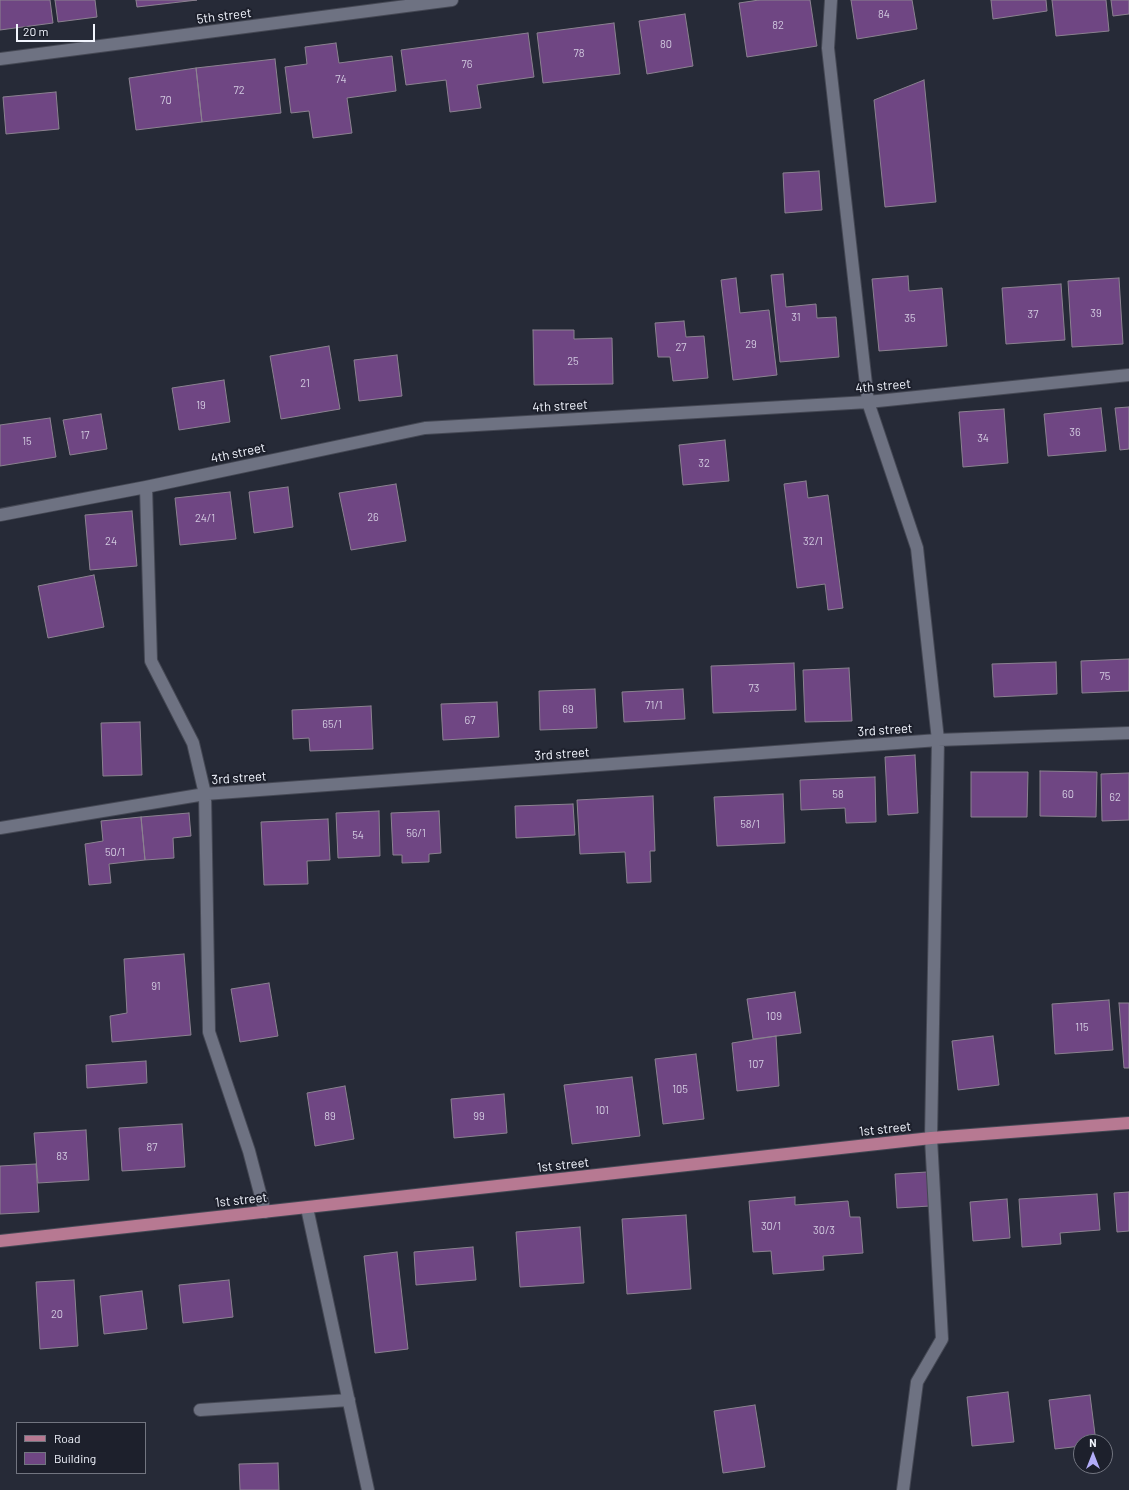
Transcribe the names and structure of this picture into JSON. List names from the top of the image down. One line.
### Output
{"streets":{"main road":["1st street"],"street":["5th street","4th street","3rd street"]},"house_numbers":["84","82","80","78","76","74","72","70","39","37","31","35","29","27","25","21","19","36","17","34","15","32","26","24/1","24","32/1","75","73","71/1","69","67","65/1","58","60","62","58/1","56/1","54","50/1","91","109","115","107","105","101","89","99","87","83","30/1","30/3","20"],"legend":["Road","Building"],"scale_bar":"20 m","north":"top"}
